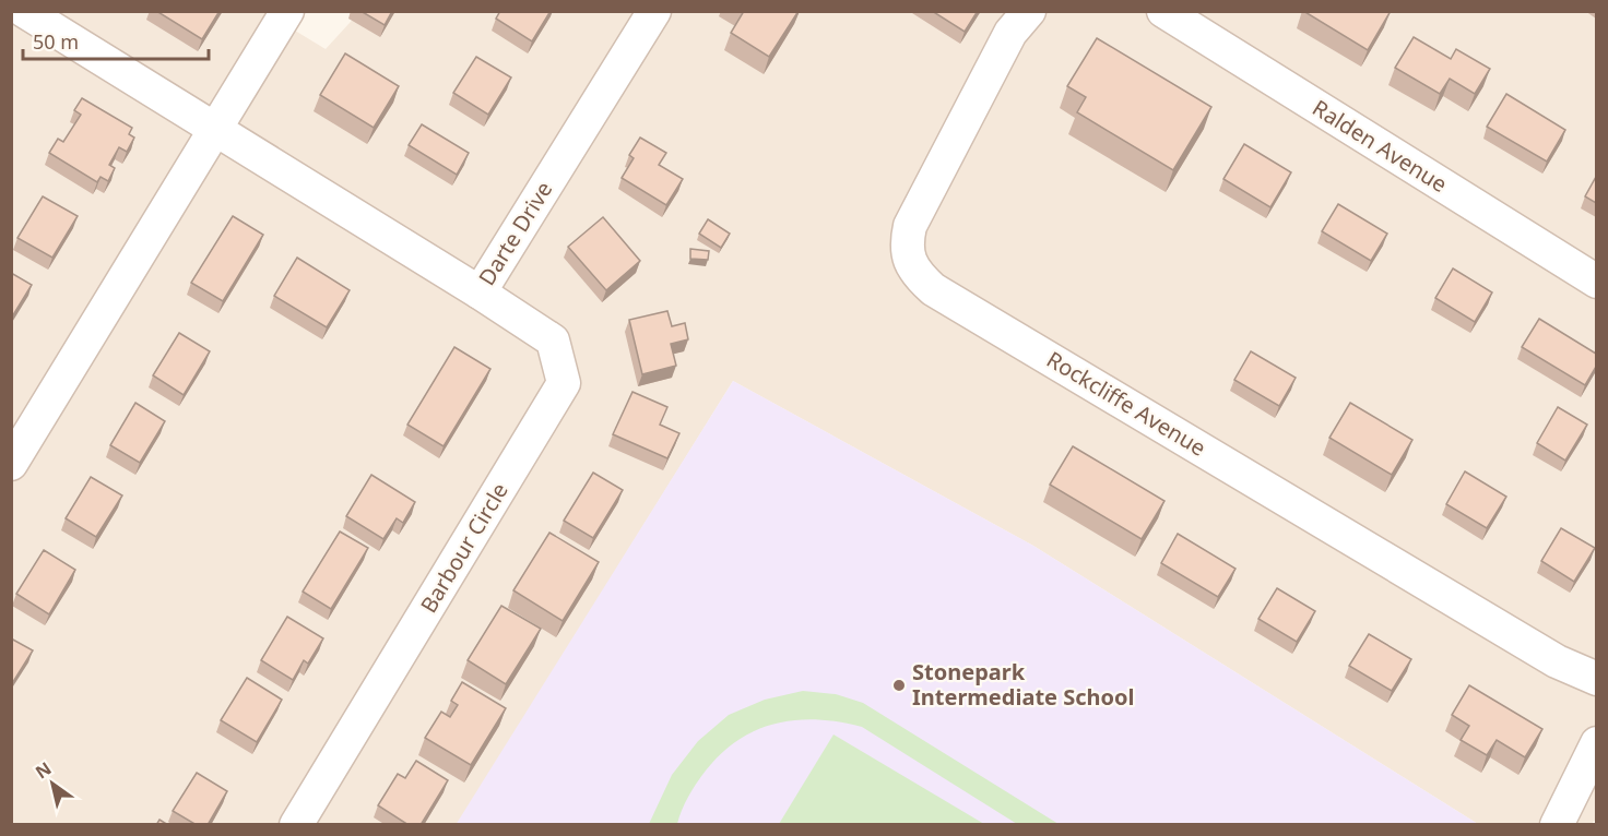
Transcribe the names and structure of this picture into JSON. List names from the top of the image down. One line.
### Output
{"streets":{"street":["Ralden Avenue","Darte Drive","Rockcliffe Avenue","Barbour Circle"]},"crossings":[["Darte Drive","Barbour Circle"]],"places":["Stonepark Intermediate School"],"scale_bar":"50 m","north":"top left"}
